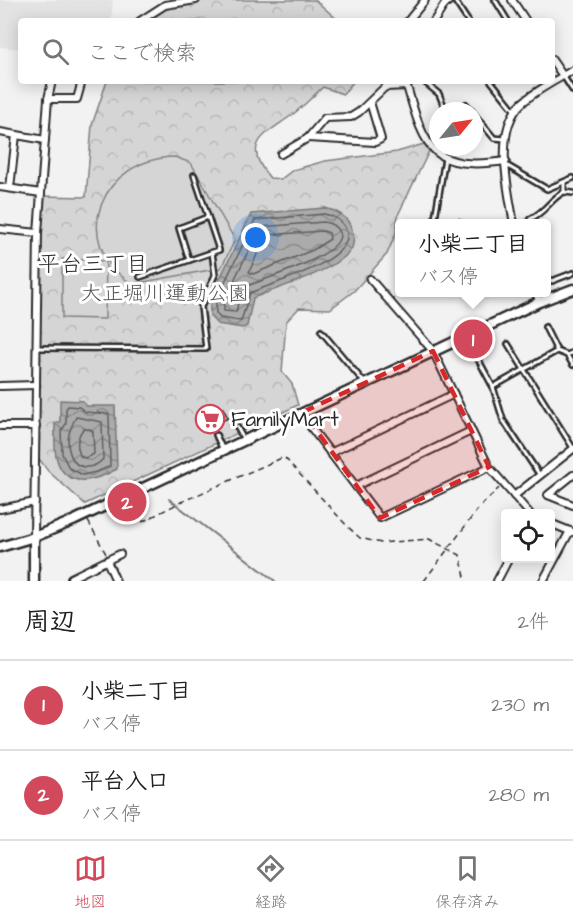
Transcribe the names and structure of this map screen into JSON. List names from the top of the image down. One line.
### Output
{"districts":["平台三丁目"],"parks":["大正堀川運動公園"],"places":{"supermarket":["FamilyMart"]},"north":"top right","page":{"search":"ここで検索","popup":["小柴二丁目","バス停"],"pins":["1","2"],"heading":["周辺","2件"],"list":[{"mark":"1","name":"小柴二丁目","note":"バス停","value":"230 m"},{"mark":"2","name":"平台入口","note":"バス停","value":"280 m"}],"nav":["地図","経路","保存済み"]}}
